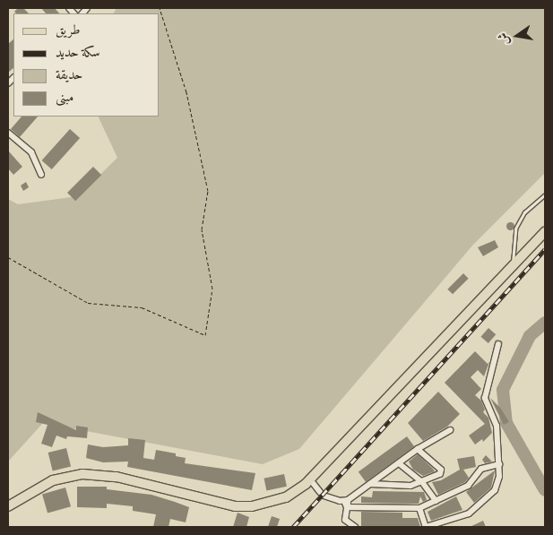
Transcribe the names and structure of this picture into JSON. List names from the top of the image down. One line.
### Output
{"legend":["طريق","سكة حديد","حديقة","مبنى"],"north":"left"}
